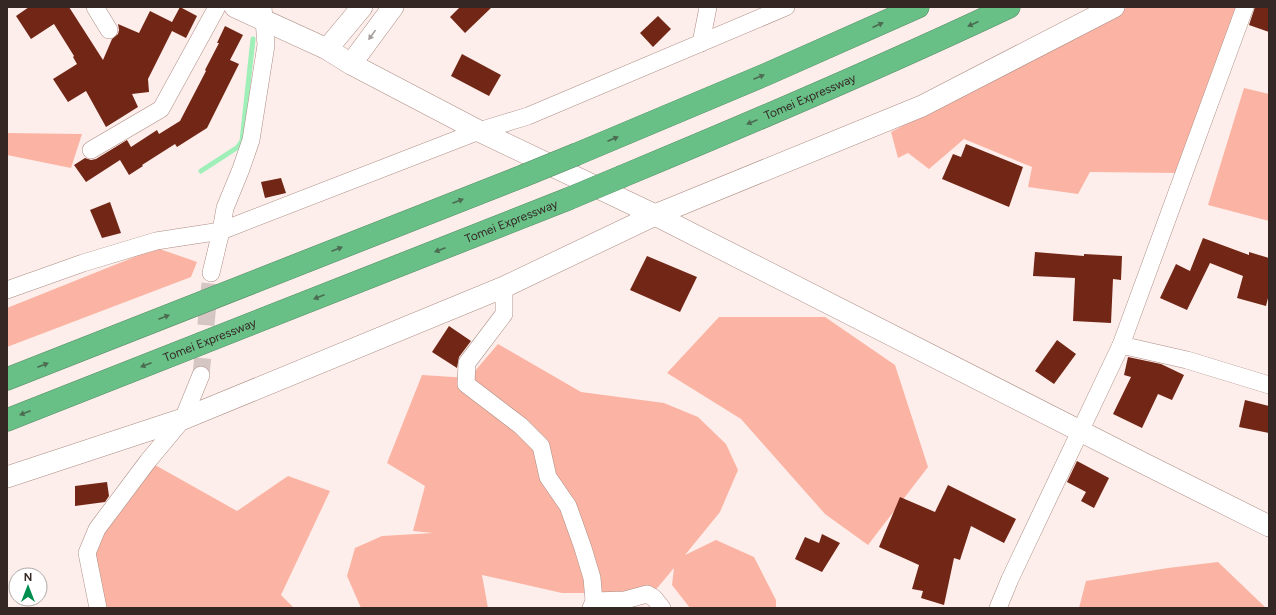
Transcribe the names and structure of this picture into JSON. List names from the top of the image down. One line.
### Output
{"streets":{"highway":["Tomei Expressway"]},"north":"top"}
